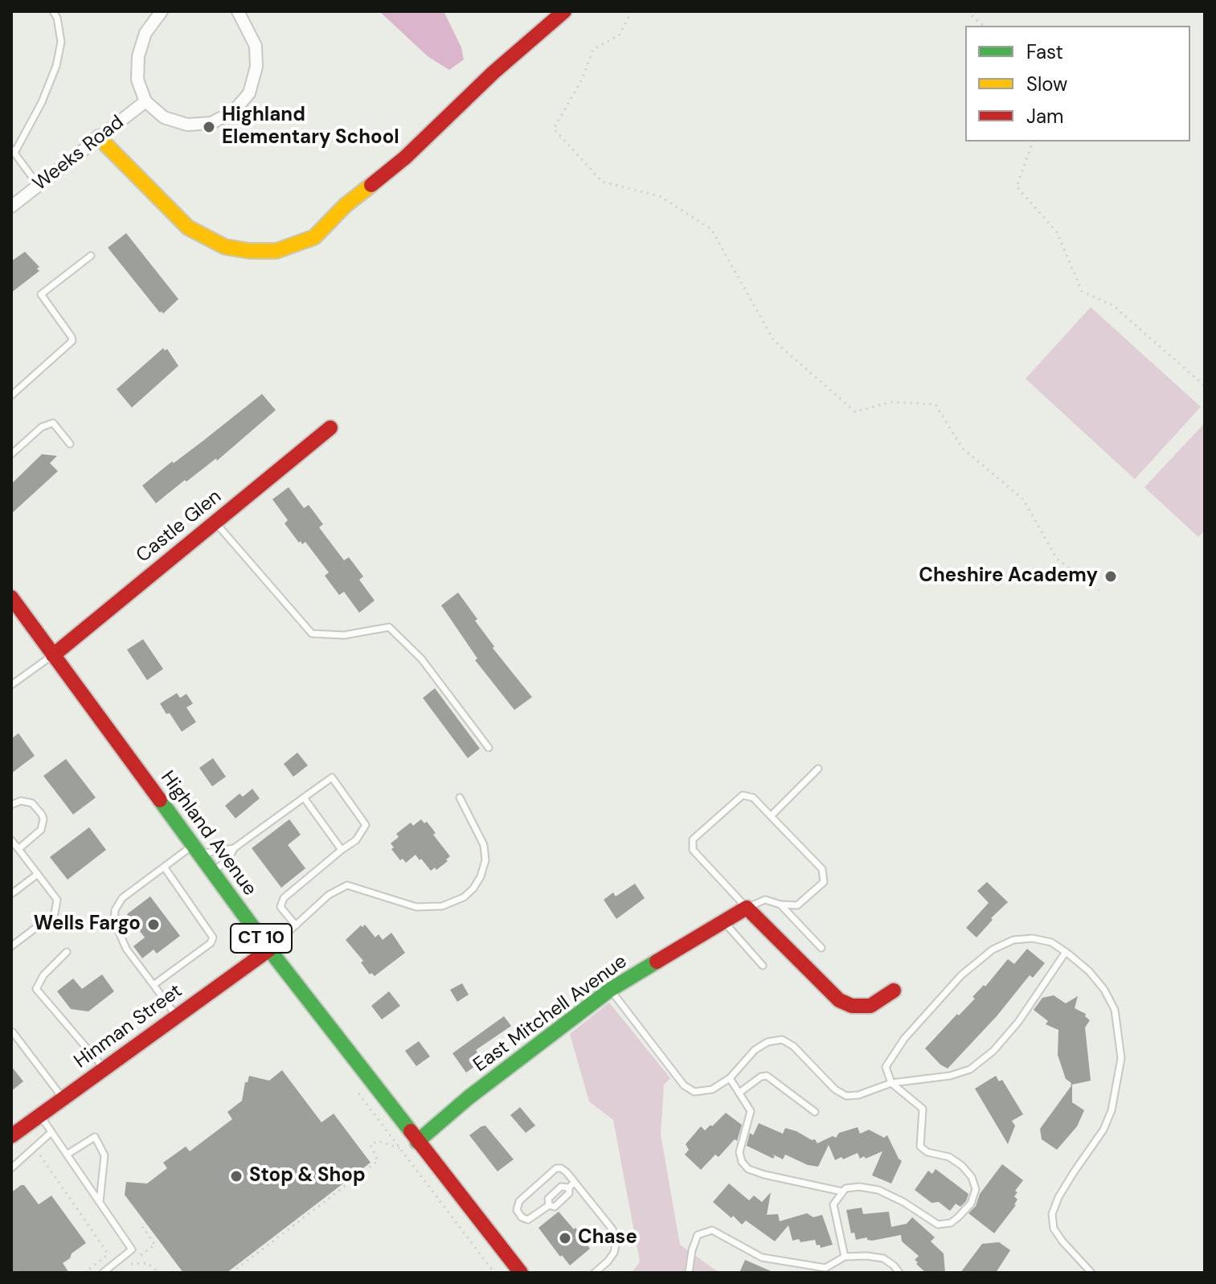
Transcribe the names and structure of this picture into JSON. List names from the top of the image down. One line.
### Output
{"streets":{"main road":["Castle Glen","Highland Avenue","CT 10","East Mitchell Avenue","Hinman Street"],"street":["Weeks Road"]},"crossings":[["Castle Glen","Highland Avenue"],["Highland Avenue","East Mitchell Avenue"],["Highland Avenue","Hinman Street"]],"places":["Highland Elementary School","Cheshire Academy","Wells Fargo","Stop & Shop","Chase"],"legend":["Fast","Slow","Jam"]}
